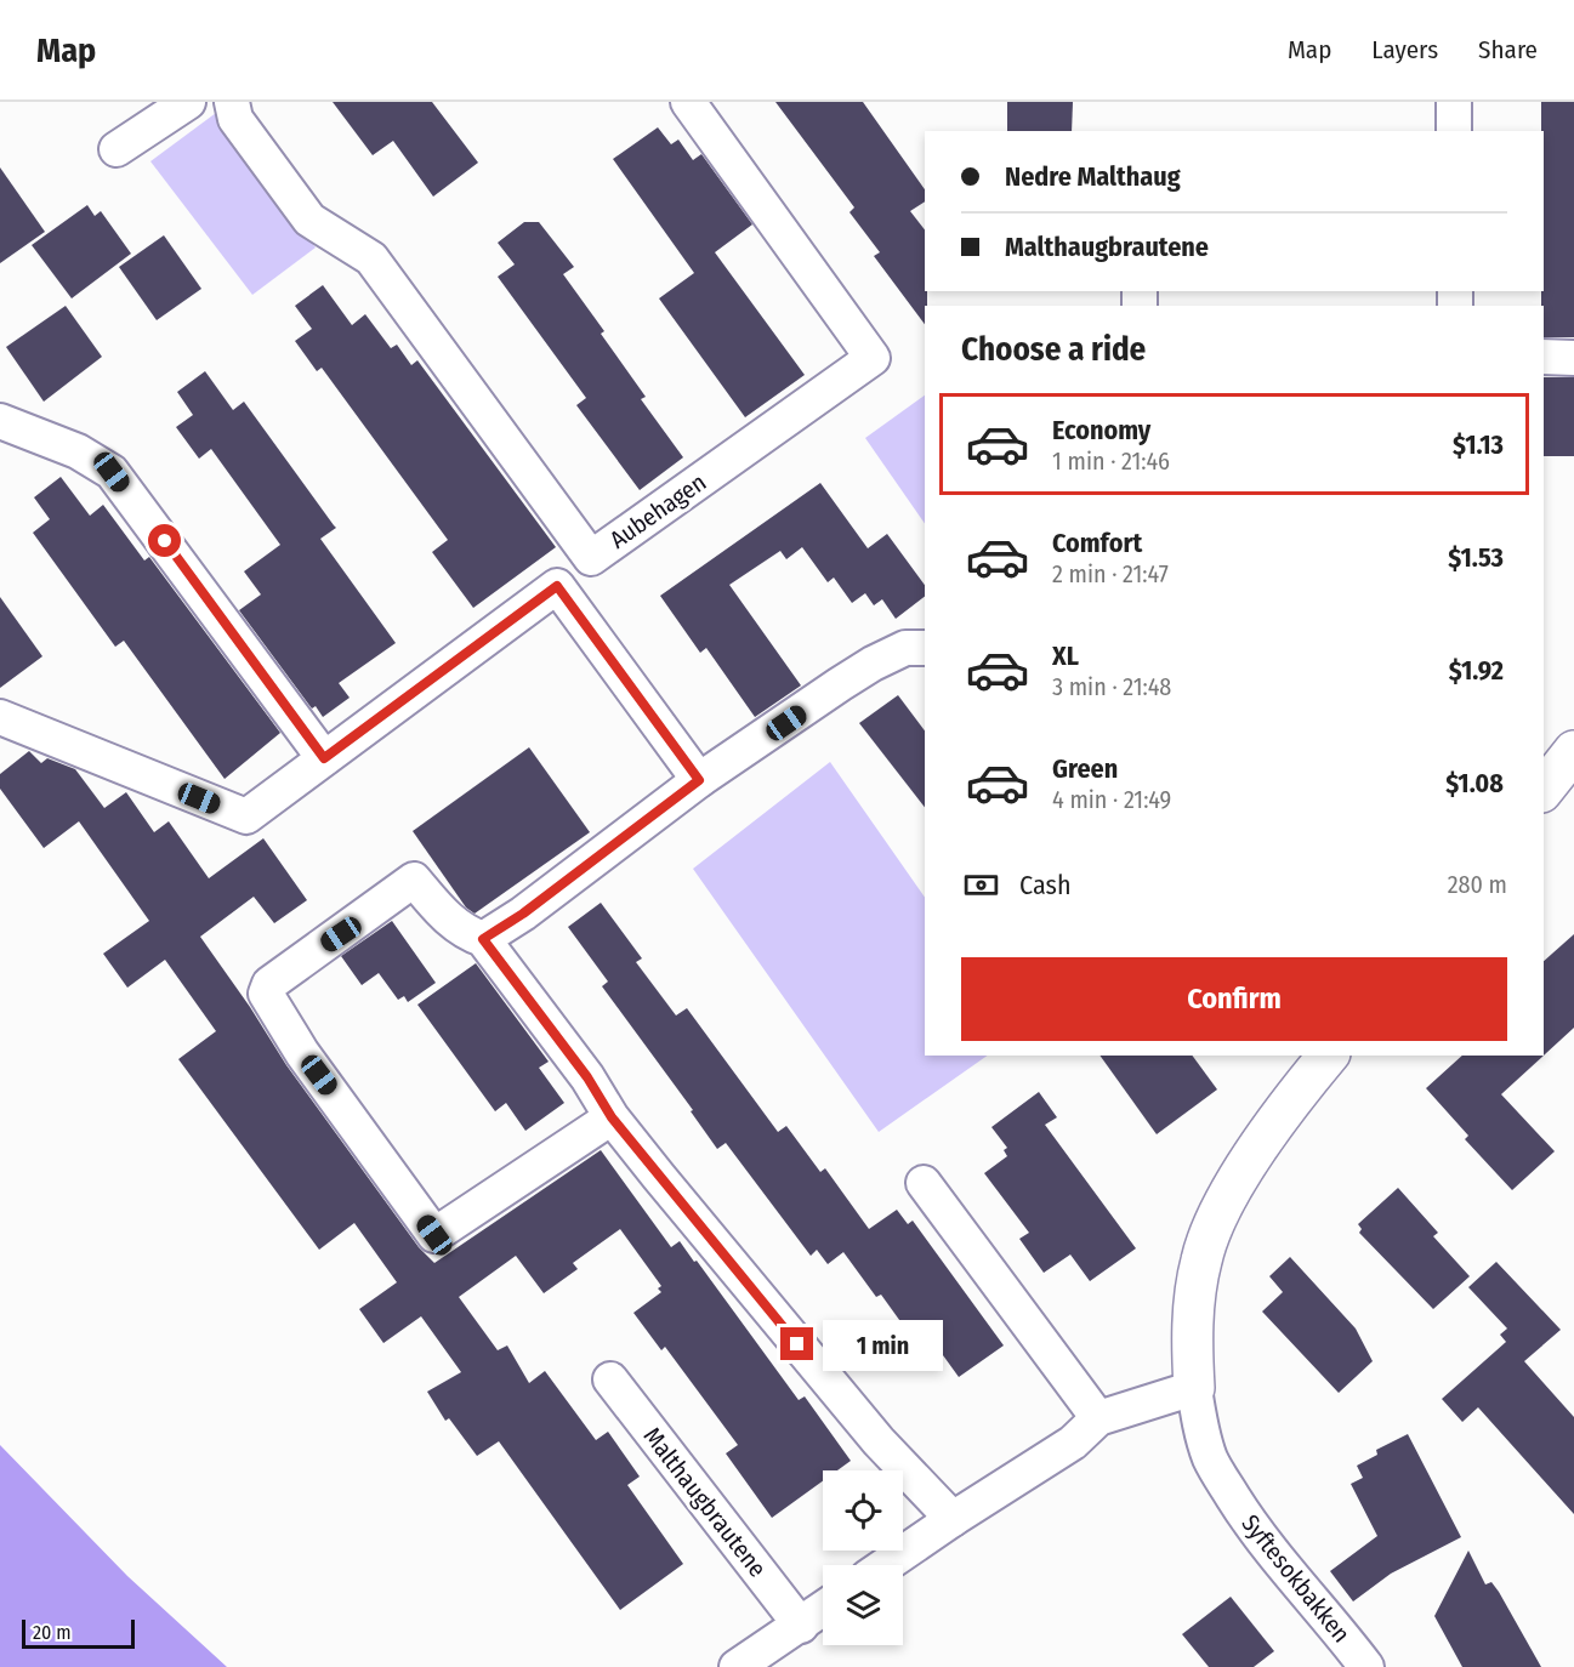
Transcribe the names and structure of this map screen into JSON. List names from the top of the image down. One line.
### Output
{"streets":{"street":["Aubehagen","Malthaugbrautene","Syftesokbakken"]},"scale_bar":"20 m","page":{"header":"Map","nav":["Map","Layers","Share"],"banner":["Nedre Malthaug","Malthaugbrautene"],"heading":"Choose a ride","list":[{"name":"Economy","note":"1 min · 21:46","value":"$1.13"},{"name":"Comfort","note":"2 min · 21:47","value":"$1.53"},{"name":"XL","note":"3 min · 21:48","value":"$1.92"},{"name":"Green","note":"4 min · 21:49","value":"$1.08"}],"pay":["Cash","280 m"],"buttons":"Confirm","bubble":"1 min","scale":"20 m"}}
